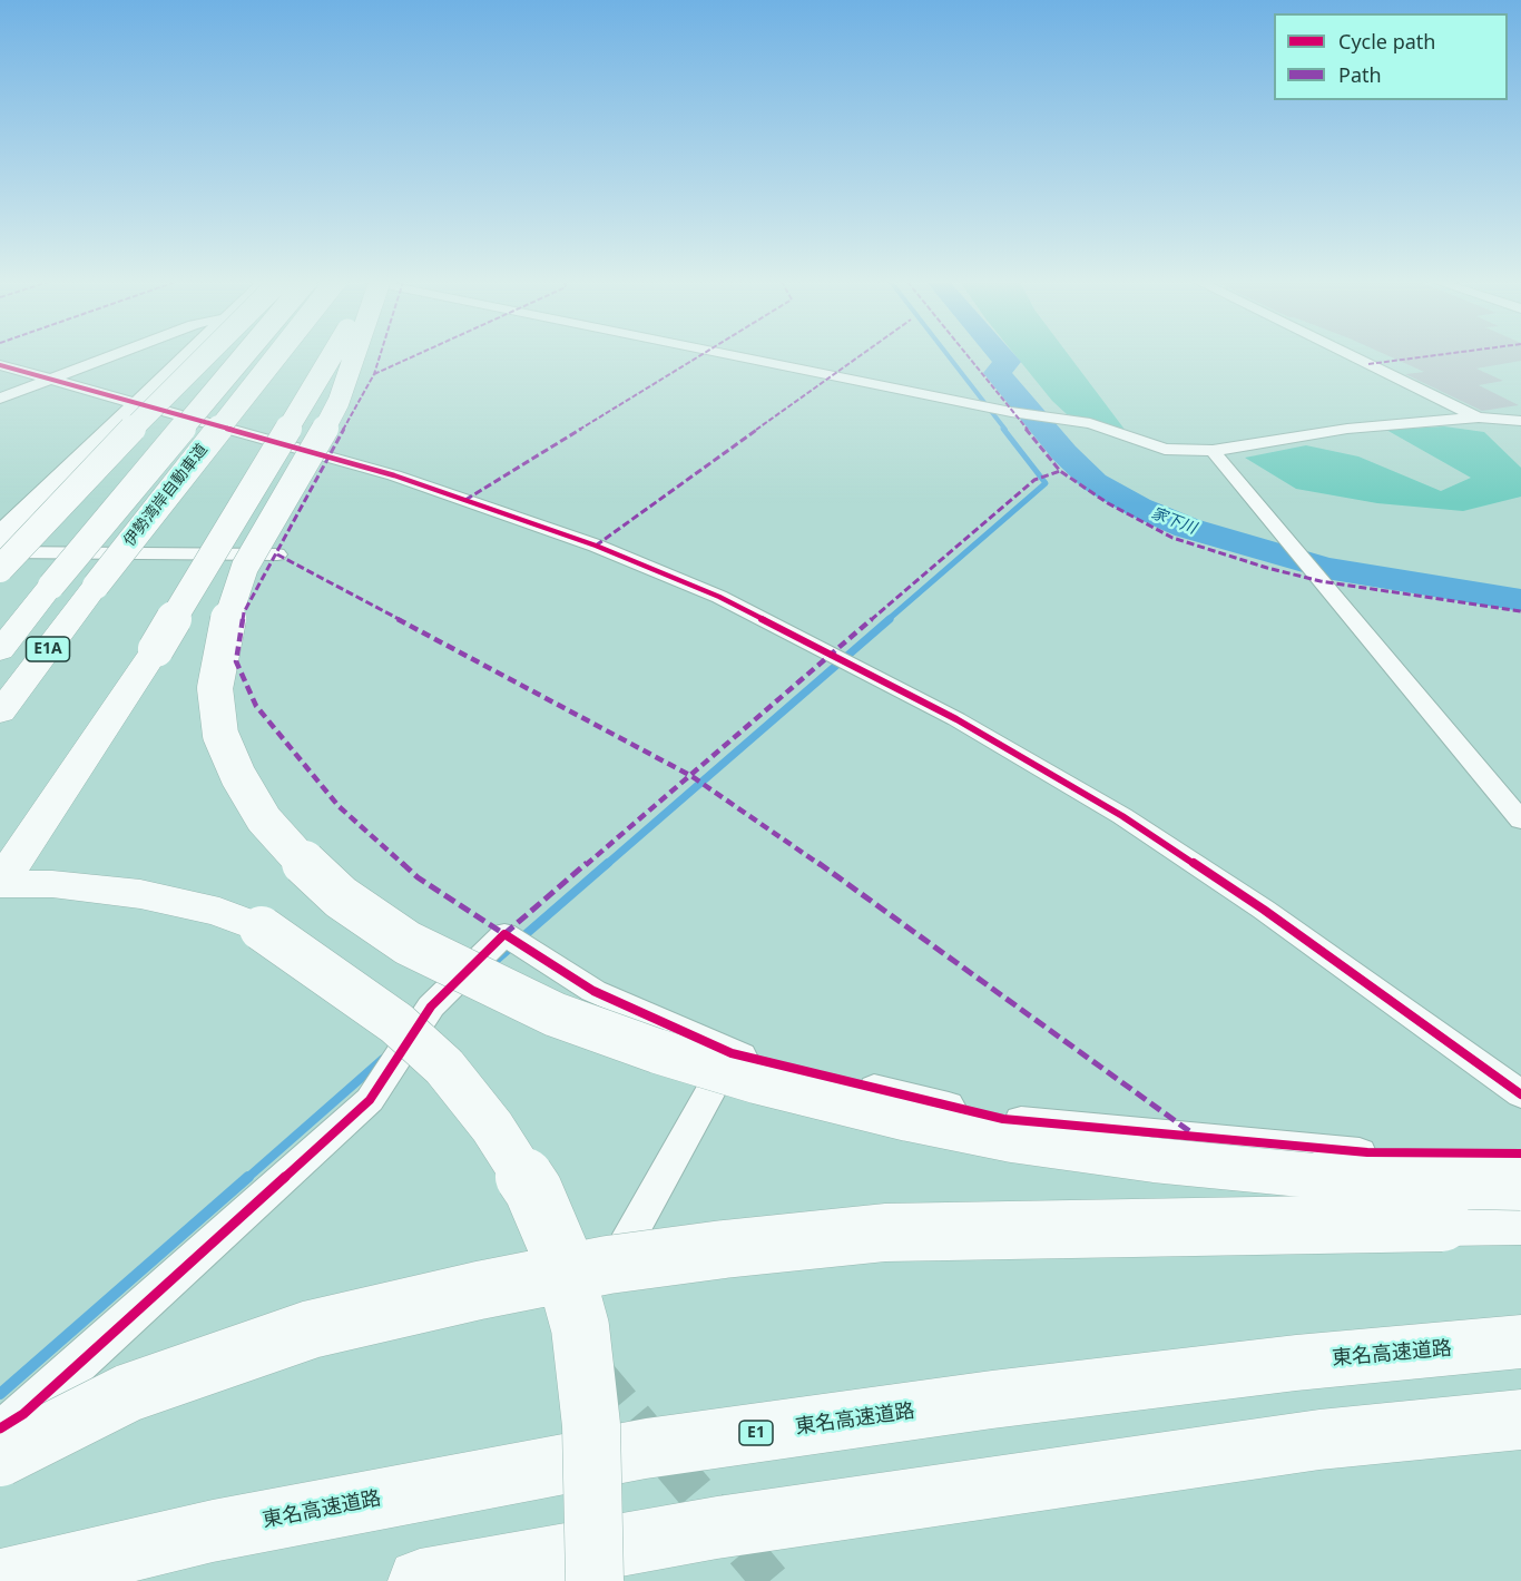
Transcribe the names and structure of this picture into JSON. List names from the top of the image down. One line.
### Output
{"streets":{"highway":["伊勢湾岸自動車道","E1A","東名高速道路","E1"]},"water":["家下川"],"legend":["Cycle path","Path"]}
